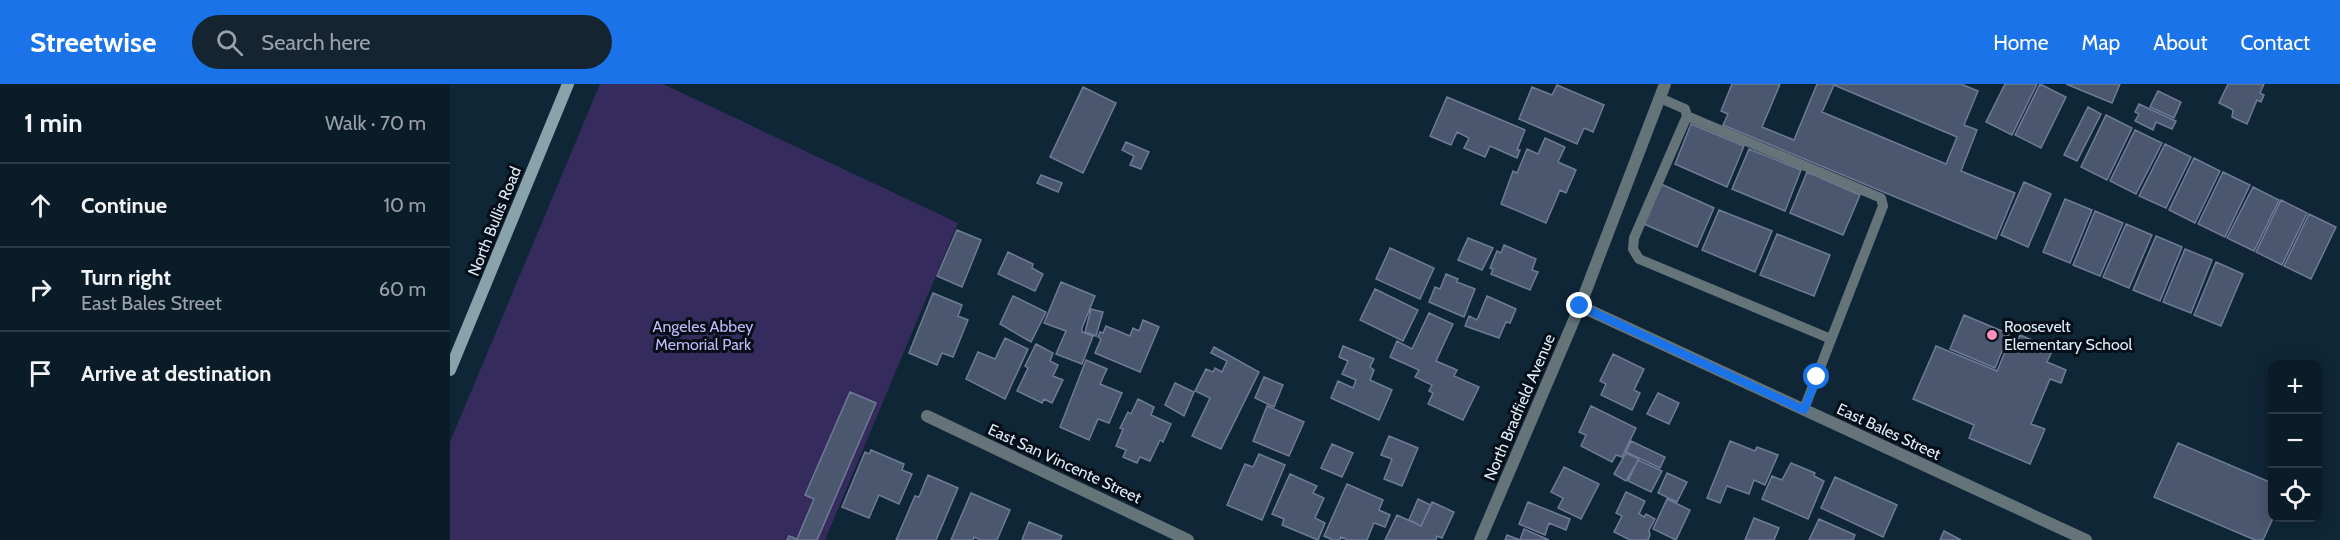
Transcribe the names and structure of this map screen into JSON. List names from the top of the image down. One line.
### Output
{"streets":{"street":["North Bullis Road","North Bradfield Avenue","East Bales Street","East San Vincente Street"]},"crossings":[["North Bradfield Avenue","East Bales Street"]],"parks":["Angeles Abbey Memorial Park"],"places":["Roosevelt Elementary School"],"page":{"header":"Streetwise","search":"Search here","nav":["Home","Map","About","Contact"],"heading":["1 min","Walk · 70 m"],"list":[["Continue","10 m"],["Turn right","East Bales Street","60 m"],"Arrive at destination"],"map_buttons":["+","−"]}}
